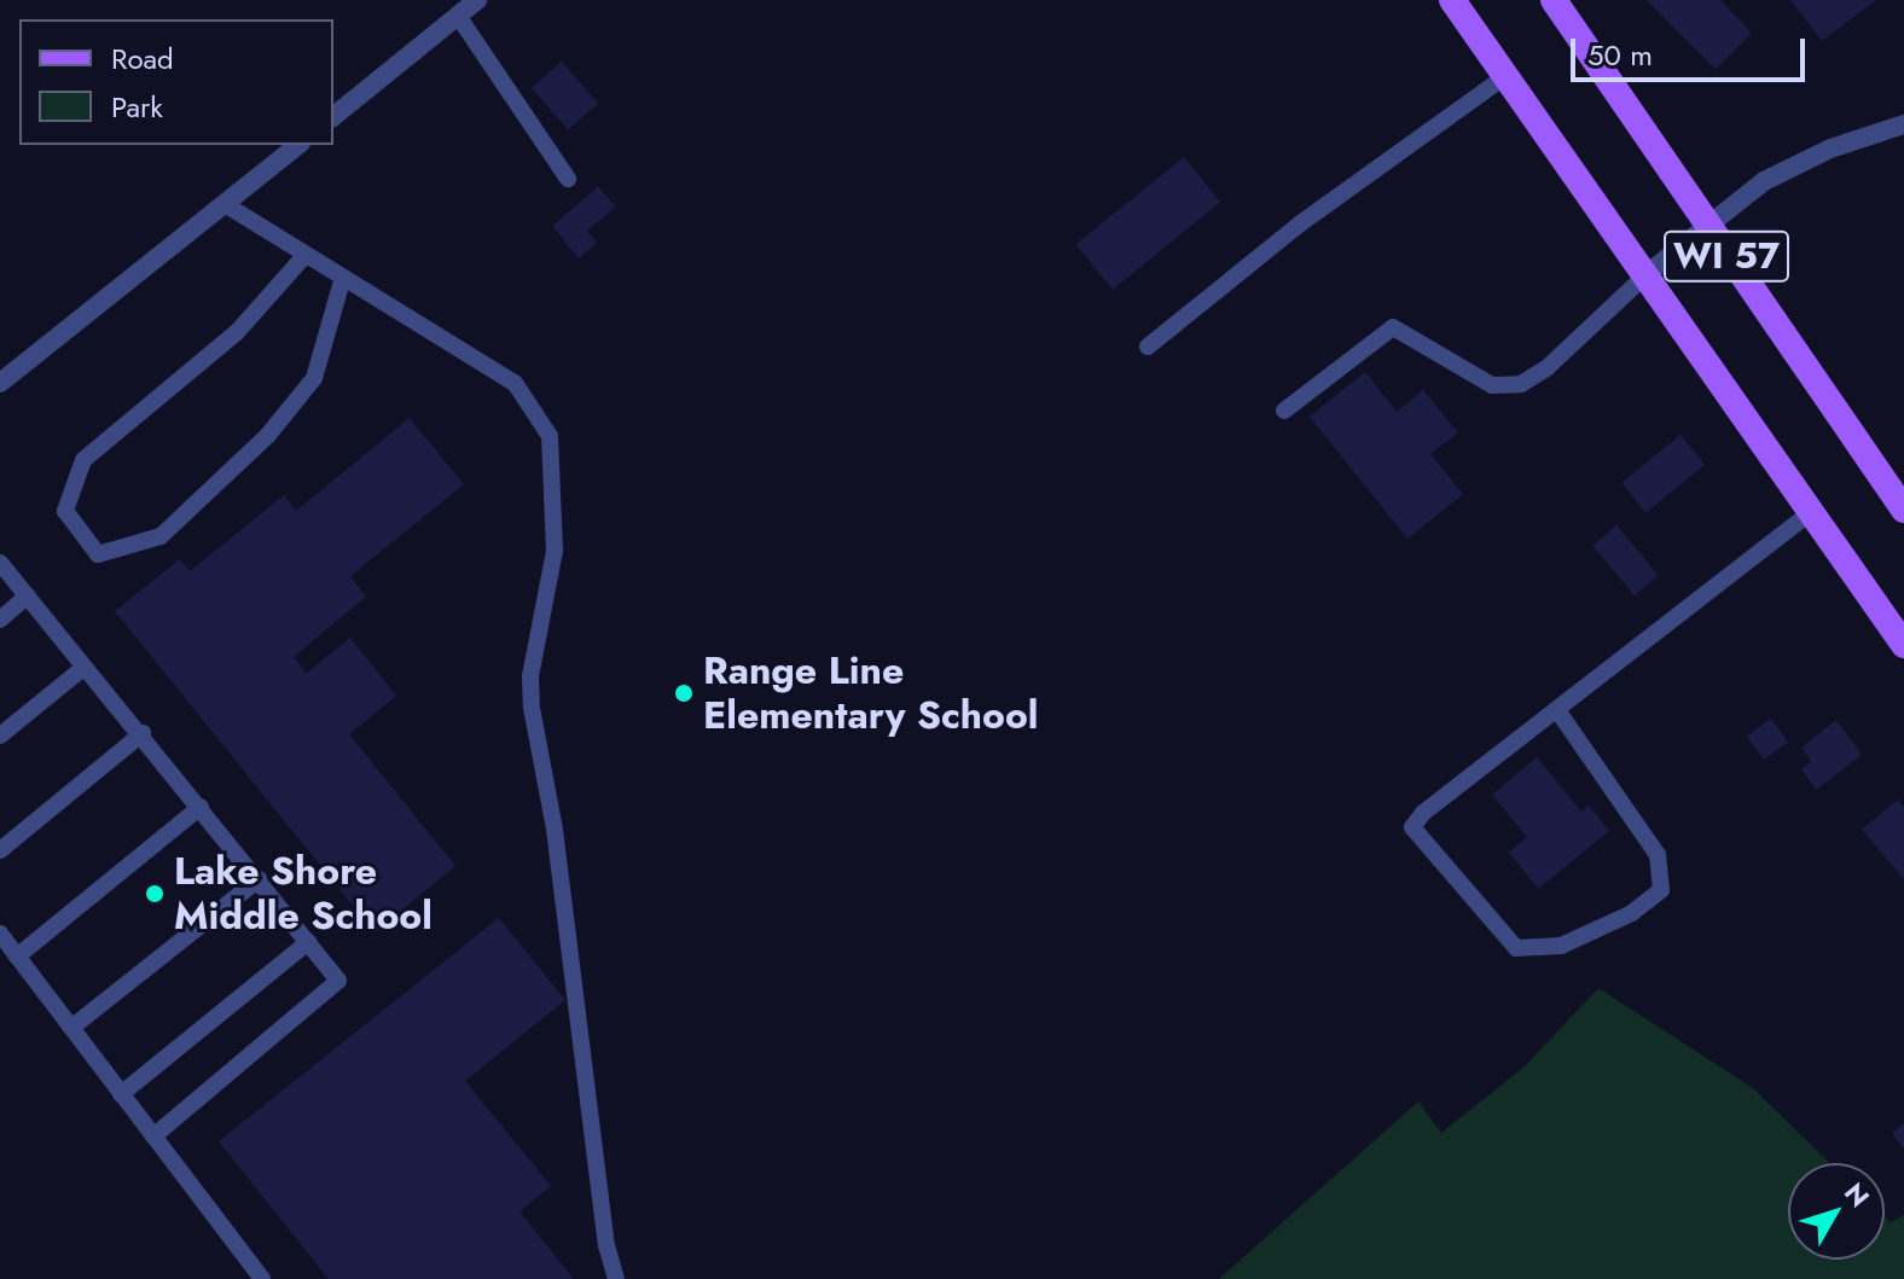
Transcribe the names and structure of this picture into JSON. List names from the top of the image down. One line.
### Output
{"streets":{"main road":["WI 57"]},"places":["Range Line Elementary School","Lake Shore Middle School"],"legend":["Road","Park"],"scale_bar":"50 m","north":"top right"}
